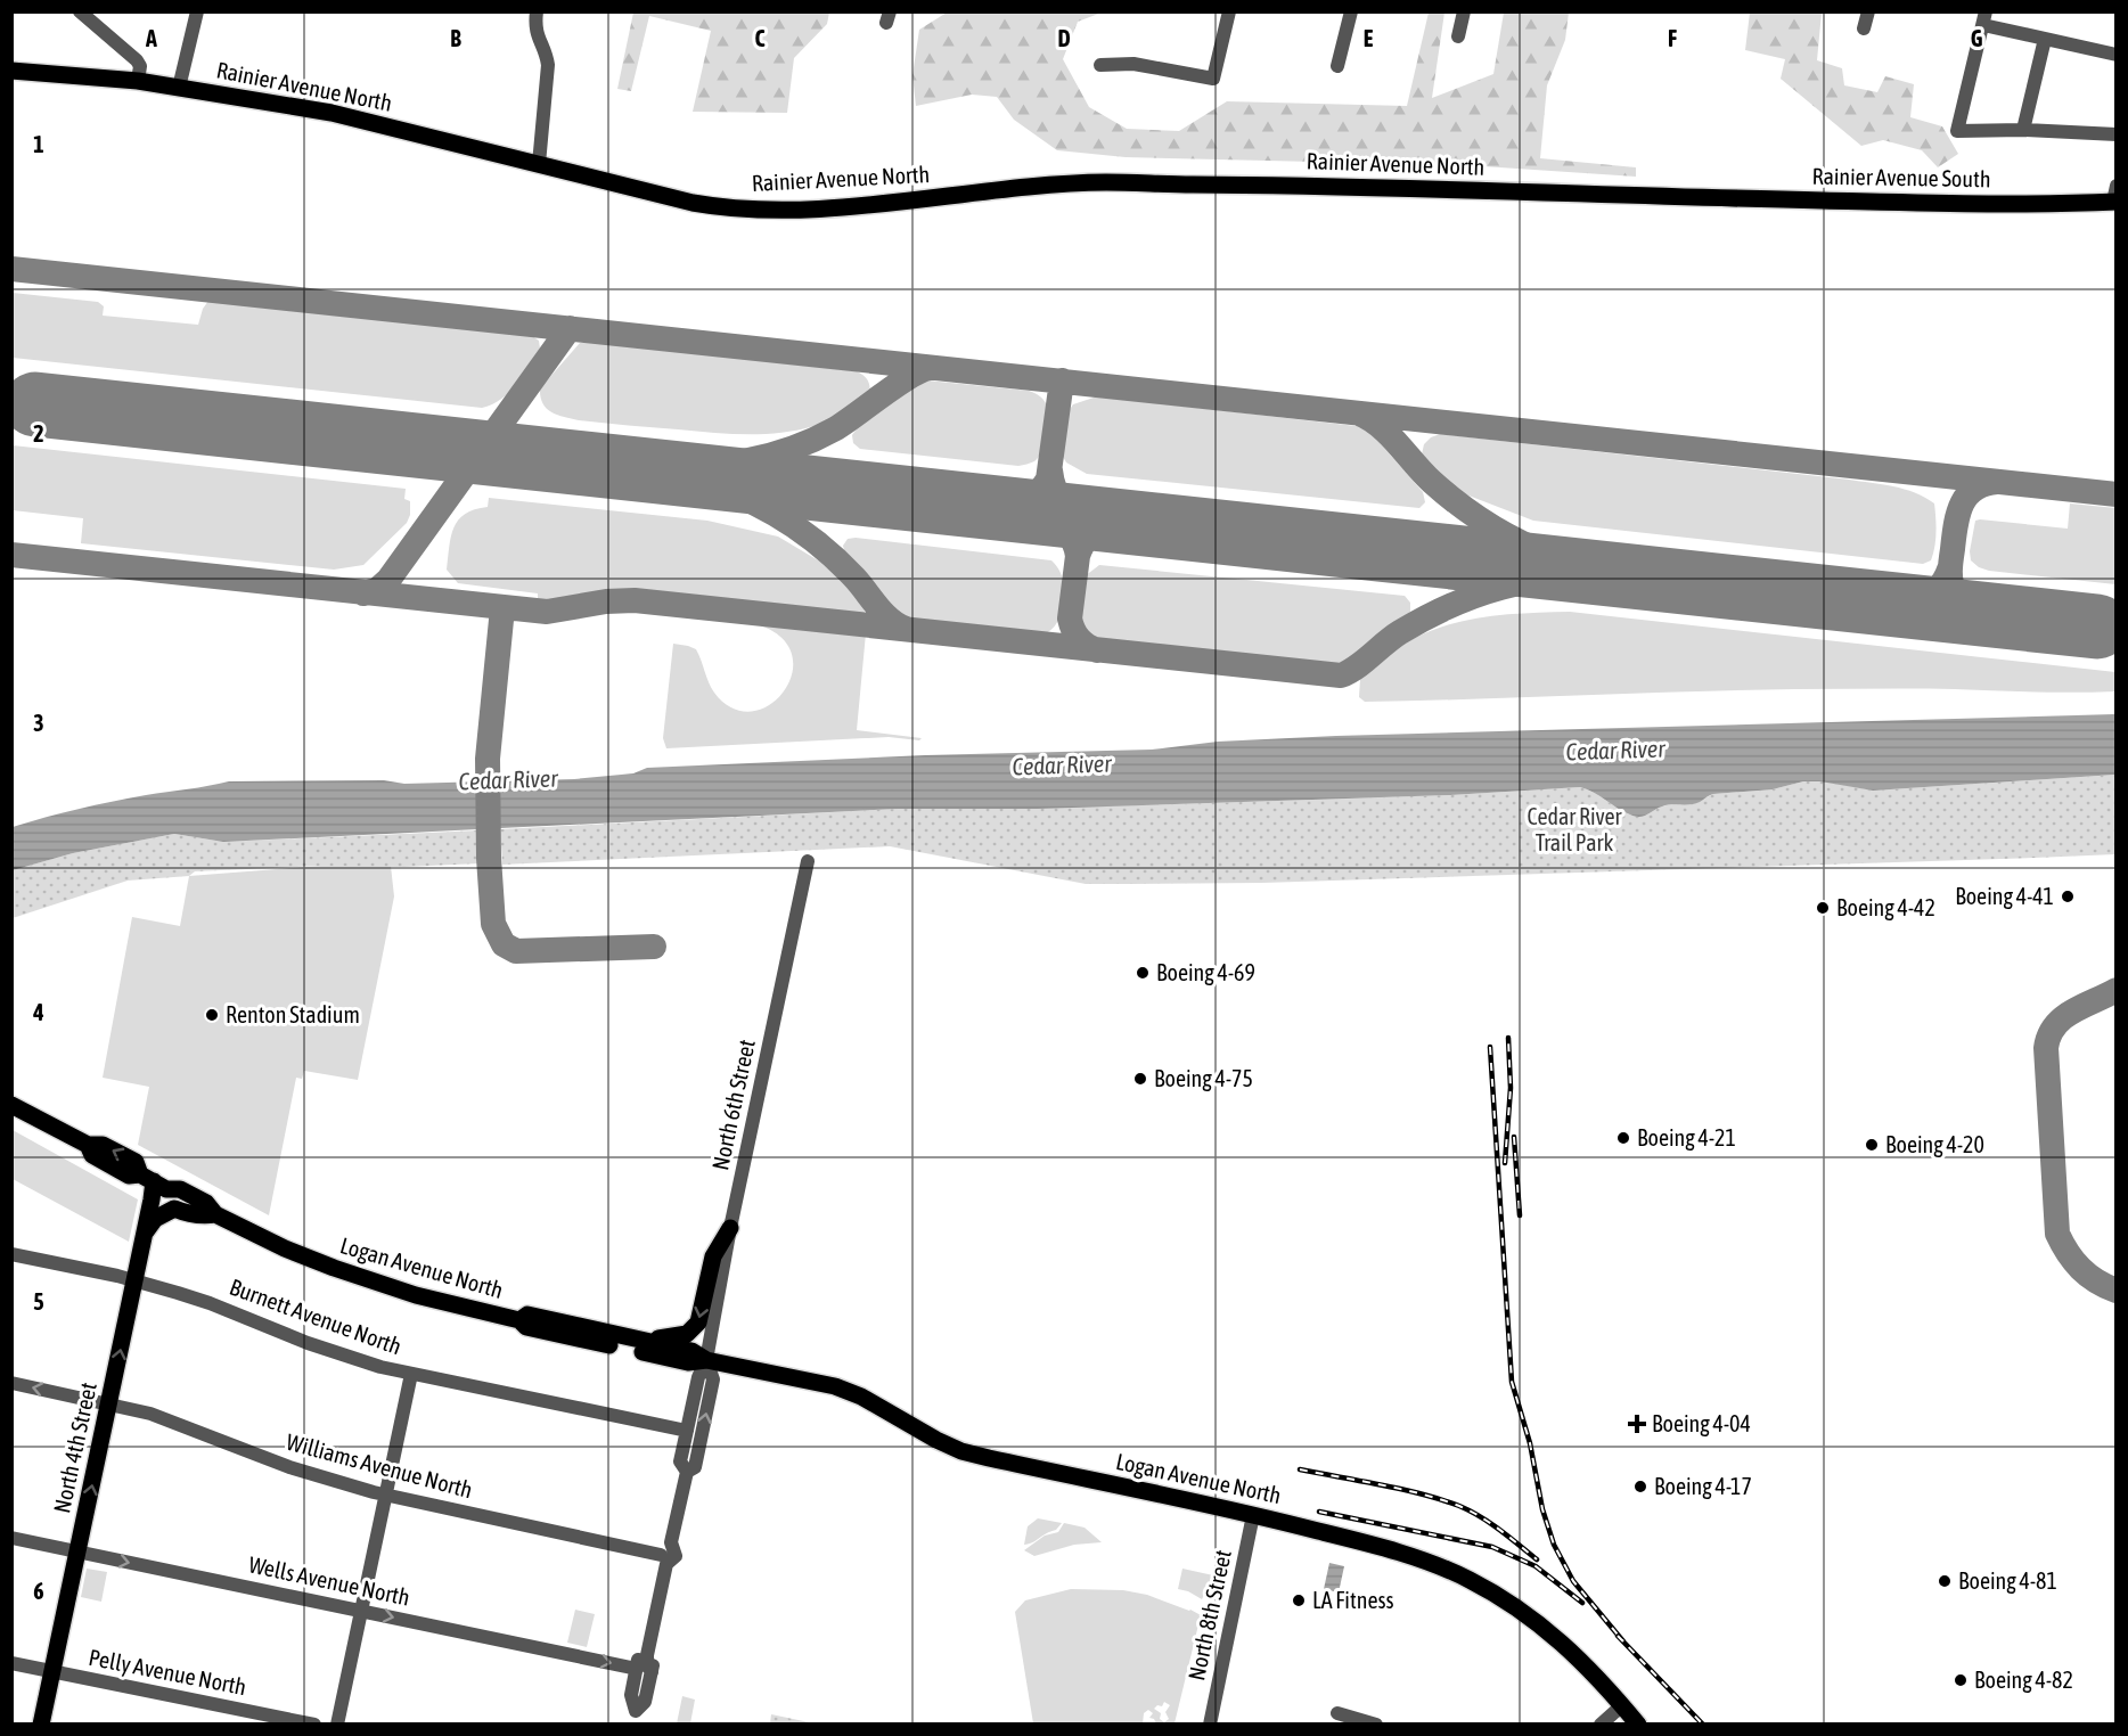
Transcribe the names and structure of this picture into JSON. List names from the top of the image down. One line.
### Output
{"streets":{"main road":["Rainier Avenue North","Rainier Avenue South","Logan Avenue North","North 4th Street"],"street":["North 6th Street","Burnett Avenue North","Williams Avenue North","Wells Avenue North","North 8th Street","Pelly Avenue North"]},"crossings":[["Rainier Avenue North","Rainier Avenue South"],["North 6th Street","Logan Avenue North"],["North 6th Street","Burnett Avenue North"],["North 6th Street","Williams Avenue North"],["North 6th Street","Wells Avenue North"],["Logan Avenue North","North 4th Street"],["Logan Avenue North","North 8th Street"],["Burnett Avenue North","North 4th Street"],["North 4th Street","Williams Avenue North"],["North 4th Street","Wells Avenue North"],["North 4th Street","Pelly Avenue North"]],"one_way":["North 4th Street","Wells Avenue North"],"water":["Cedar River"],"parks":["Cedar River Trail Park"],"places":{"other":["Boeing 4-41","Boeing 4-42","Boeing 4-69","Renton Stadium","Boeing 4-75","Boeing 4-21","Boeing 4-20","Boeing 4-17","Boeing 4-81","LA Fitness","Boeing 4-82"],"health":["Boeing 4-04"]},"grid":{"columns":["A","B","C","D","E","F","G"],"rows":["1","2","3","4","5","6"]}}
